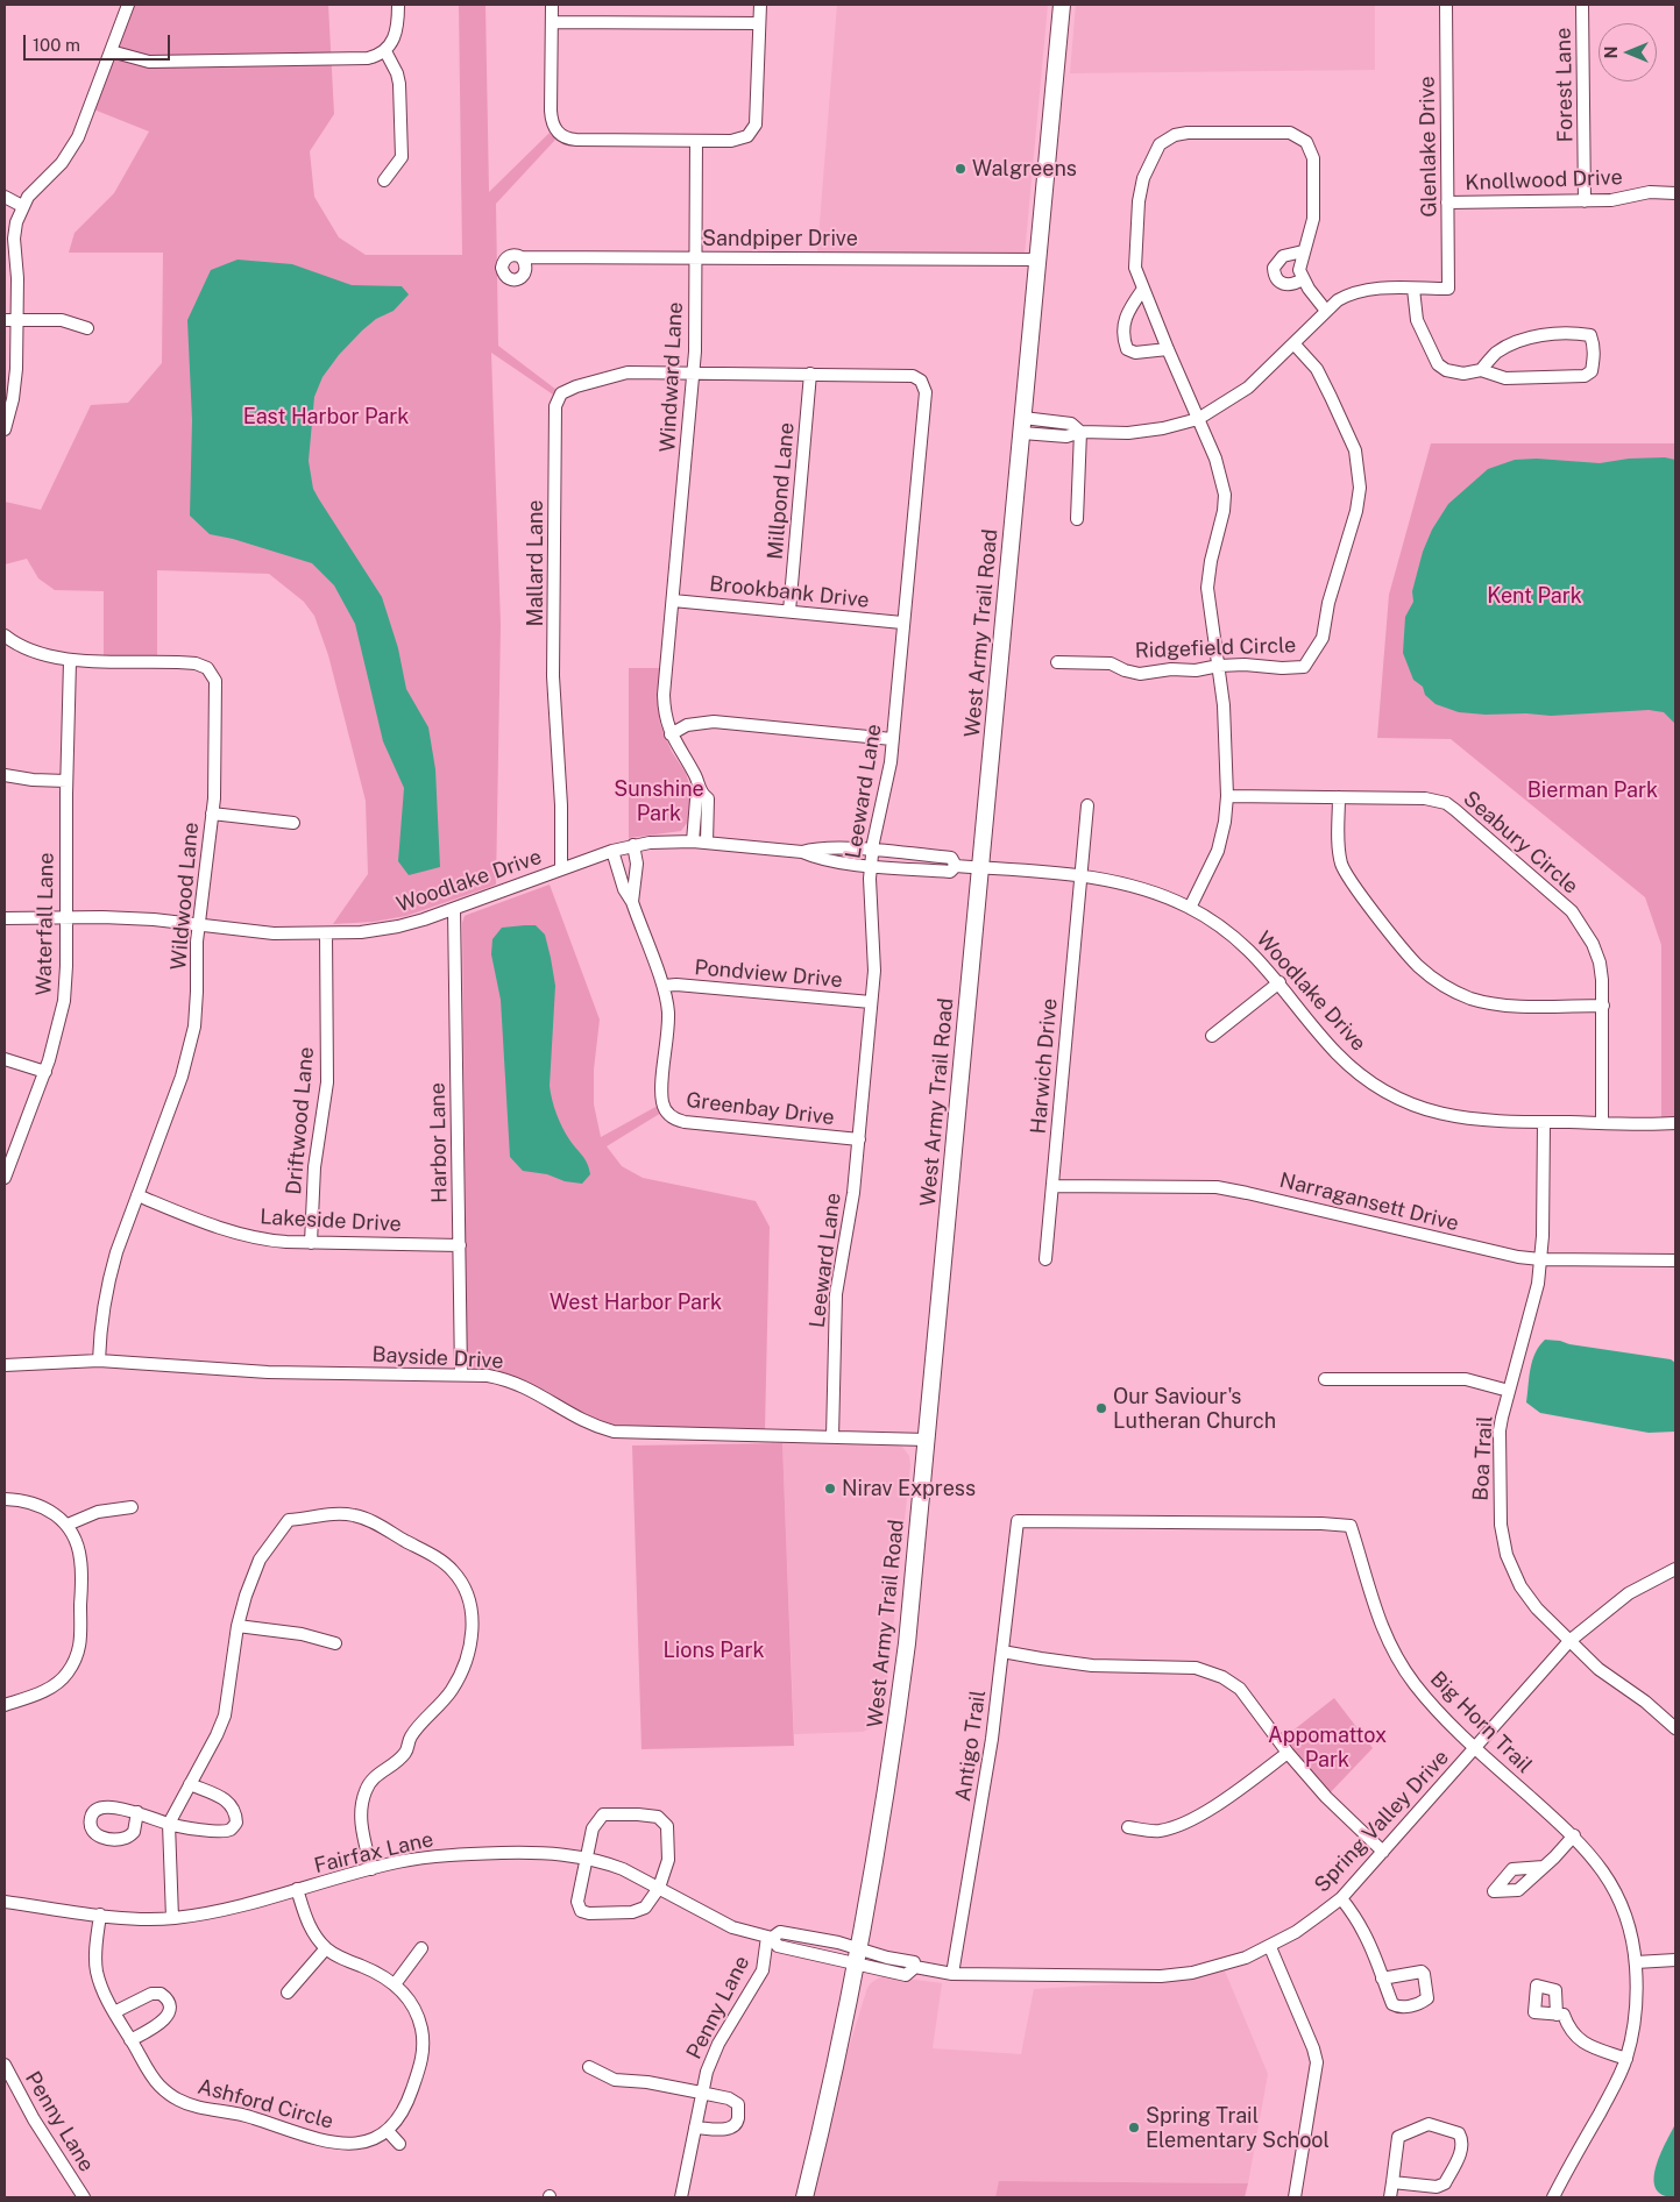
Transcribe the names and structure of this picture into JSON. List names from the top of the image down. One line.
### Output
{"streets":{"main road":["West Army Trail Road"],"street":["Forest Lane","Glenlake Drive","Knollwood Drive","Sandpiper Drive","Windward Lane","Millpond Lane","Mallard Lane","Brookbank Drive","Ridgefield Circle","Leeward Lane","Seabury Circle","Woodlake Drive","Wildwood Lane","Waterfall Lane","Pondview Drive","Harwich Drive","Greenbay Drive","Driftwood Lane","Harbor Lane","Narragansett Drive","Lakeside Drive","Bayside Drive","Boa Trail","Big Horn Trail","Antigo Trail","Spring Valley Drive","Fairfax Lane","Penny Lane","Ashford Circle"]},"crossings":[["Forest Lane","Knollwood Drive"],["Glenlake Drive","Knollwood Drive"],["Sandpiper Drive","Windward Lane"],["Sandpiper Drive","West Army Trail Road"],["Windward Lane","Mallard Lane"],["Windward Lane","Brookbank Drive"],["Windward Lane","Leeward Lane"],["Windward Lane","Woodlake Drive"],["Millpond Lane","Brookbank Drive"],["Millpond Lane","Leeward Lane"],["Mallard Lane","Leeward Lane"],["Mallard Lane","Woodlake Drive"],["Brookbank Drive","Leeward Lane"],["West Army Trail Road","Woodlake Drive"],["West Army Trail Road","Bayside Drive"],["West Army Trail Road","Spring Valley Drive"],["West Army Trail Road","Fairfax Lane"],["Leeward Lane","Woodlake Drive"],["Leeward Lane","Pondview Drive"],["Leeward Lane","Greenbay Drive"],["Leeward Lane","Bayside Drive"],["Seabury Circle","Woodlake Drive"],["Woodlake Drive","Wildwood Lane"],["Woodlake Drive","Waterfall Lane"],["Woodlake Drive","Harwich Drive"],["Woodlake Drive","Greenbay Drive"],["Woodlake Drive","Driftwood Lane"],["Woodlake Drive","Harbor Lane"],["Woodlake Drive","Boa Trail"],["Wildwood Lane","Waterfall Lane"],["Wildwood Lane","Lakeside Drive"],["Wildwood Lane","Bayside Drive"],["Pondview Drive","Greenbay Drive"],["Harwich Drive","Narragansett Drive"],["Driftwood Lane","Lakeside Drive"],["Harbor Lane","Lakeside Drive"],["Harbor Lane","Bayside Drive"],["Narragansett Drive","Boa Trail"],["Boa Trail","Spring Valley Drive"],["Big Horn Trail","Antigo Trail"],["Big Horn Trail","Spring Valley Drive"],["Antigo Trail","Spring Valley Drive"],["Spring Valley Drive","Fairfax Lane"],["Fairfax Lane","Penny Lane"],["Fairfax Lane","Ashford Circle"]],"parks":["East Harbor Park","Kent Park","Sunshine Park","Bierman Park","West Harbor Park","Lions Park","Appomattox Park"],"places":["Walgreens","Our Saviour's Lutheran Church","Nirav Express","Spring Trail Elementary School"],"scale_bar":"100 m","north":"left"}
